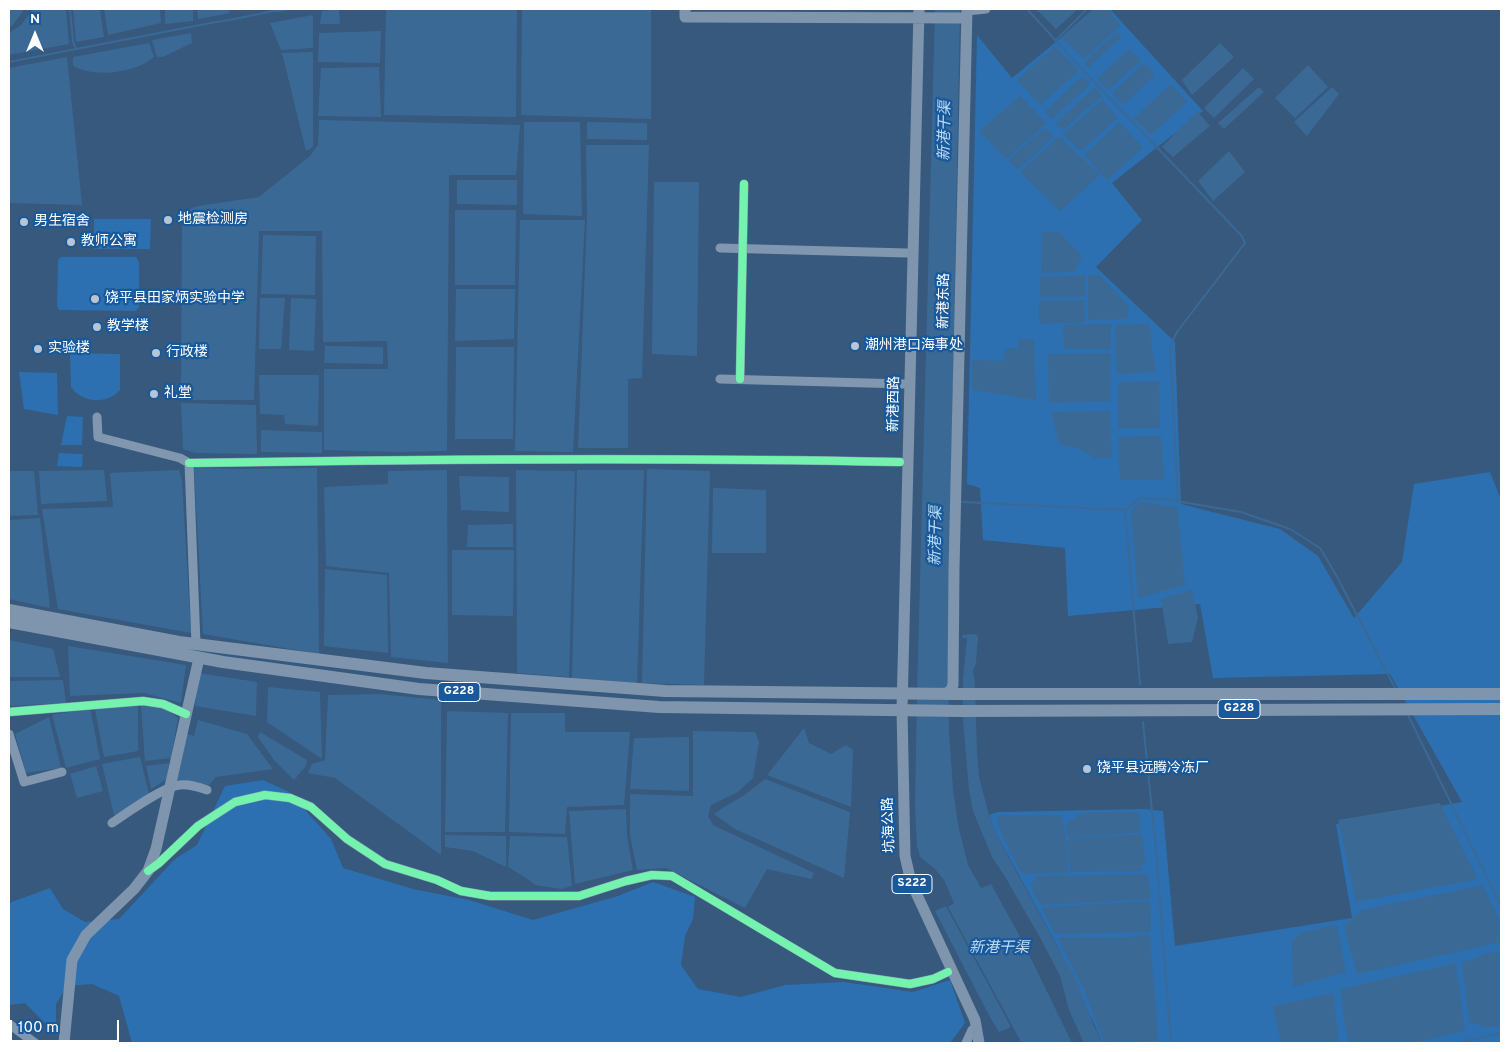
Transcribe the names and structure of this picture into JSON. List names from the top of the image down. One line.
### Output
{"streets":{"highway":["G228"],"main road":["新港东路","新港西路","坑海公路","S222"]},"crossings":[["新港东路","G228"],["新港西路","G228"],["新港西路","坑海公路"],["G228","坑海公路"]],"water":["新港干渠"],"places":["地震检测房","男生宿舍","教师公寓","饶平县田家炳实验中学","教学楼","潮州港口海事处","实验楼","行政楼","礼堂","饶平县远腾冷冻厂"],"scale_bar":"100 m","north":"top"}
